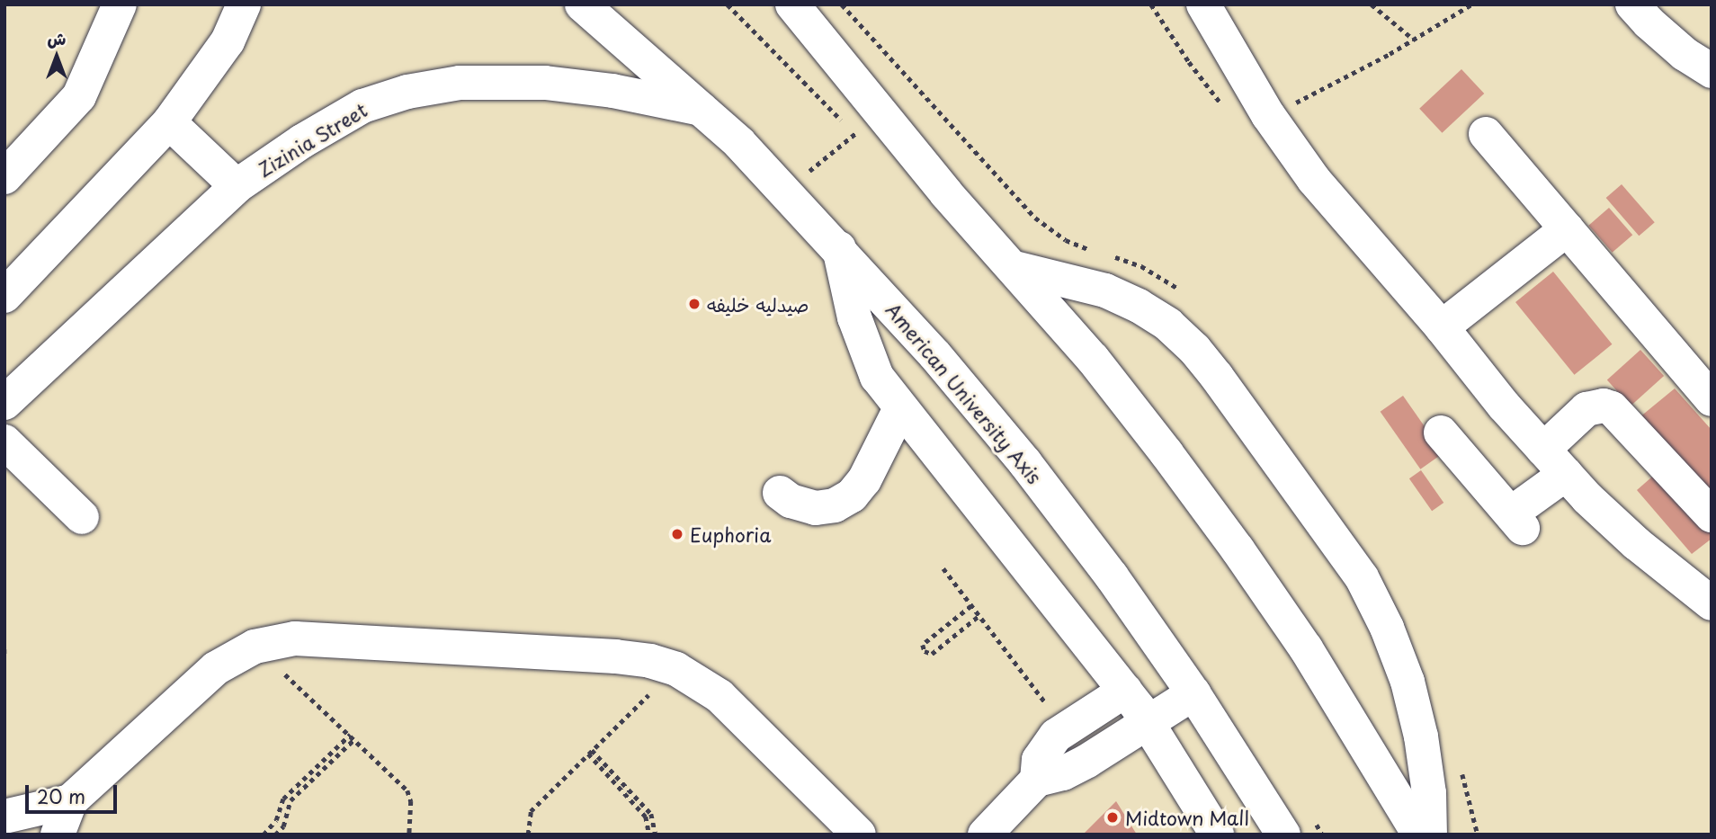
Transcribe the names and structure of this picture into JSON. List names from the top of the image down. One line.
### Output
{"streets":{"main road":["Zizinia Street","American University Axis"]},"crossings":[["Zizinia Street","American University Axis"]],"places":["صيدليه خليفه","Euphoria","Midtown Mall"],"scale_bar":"20 m","north":"top"}
